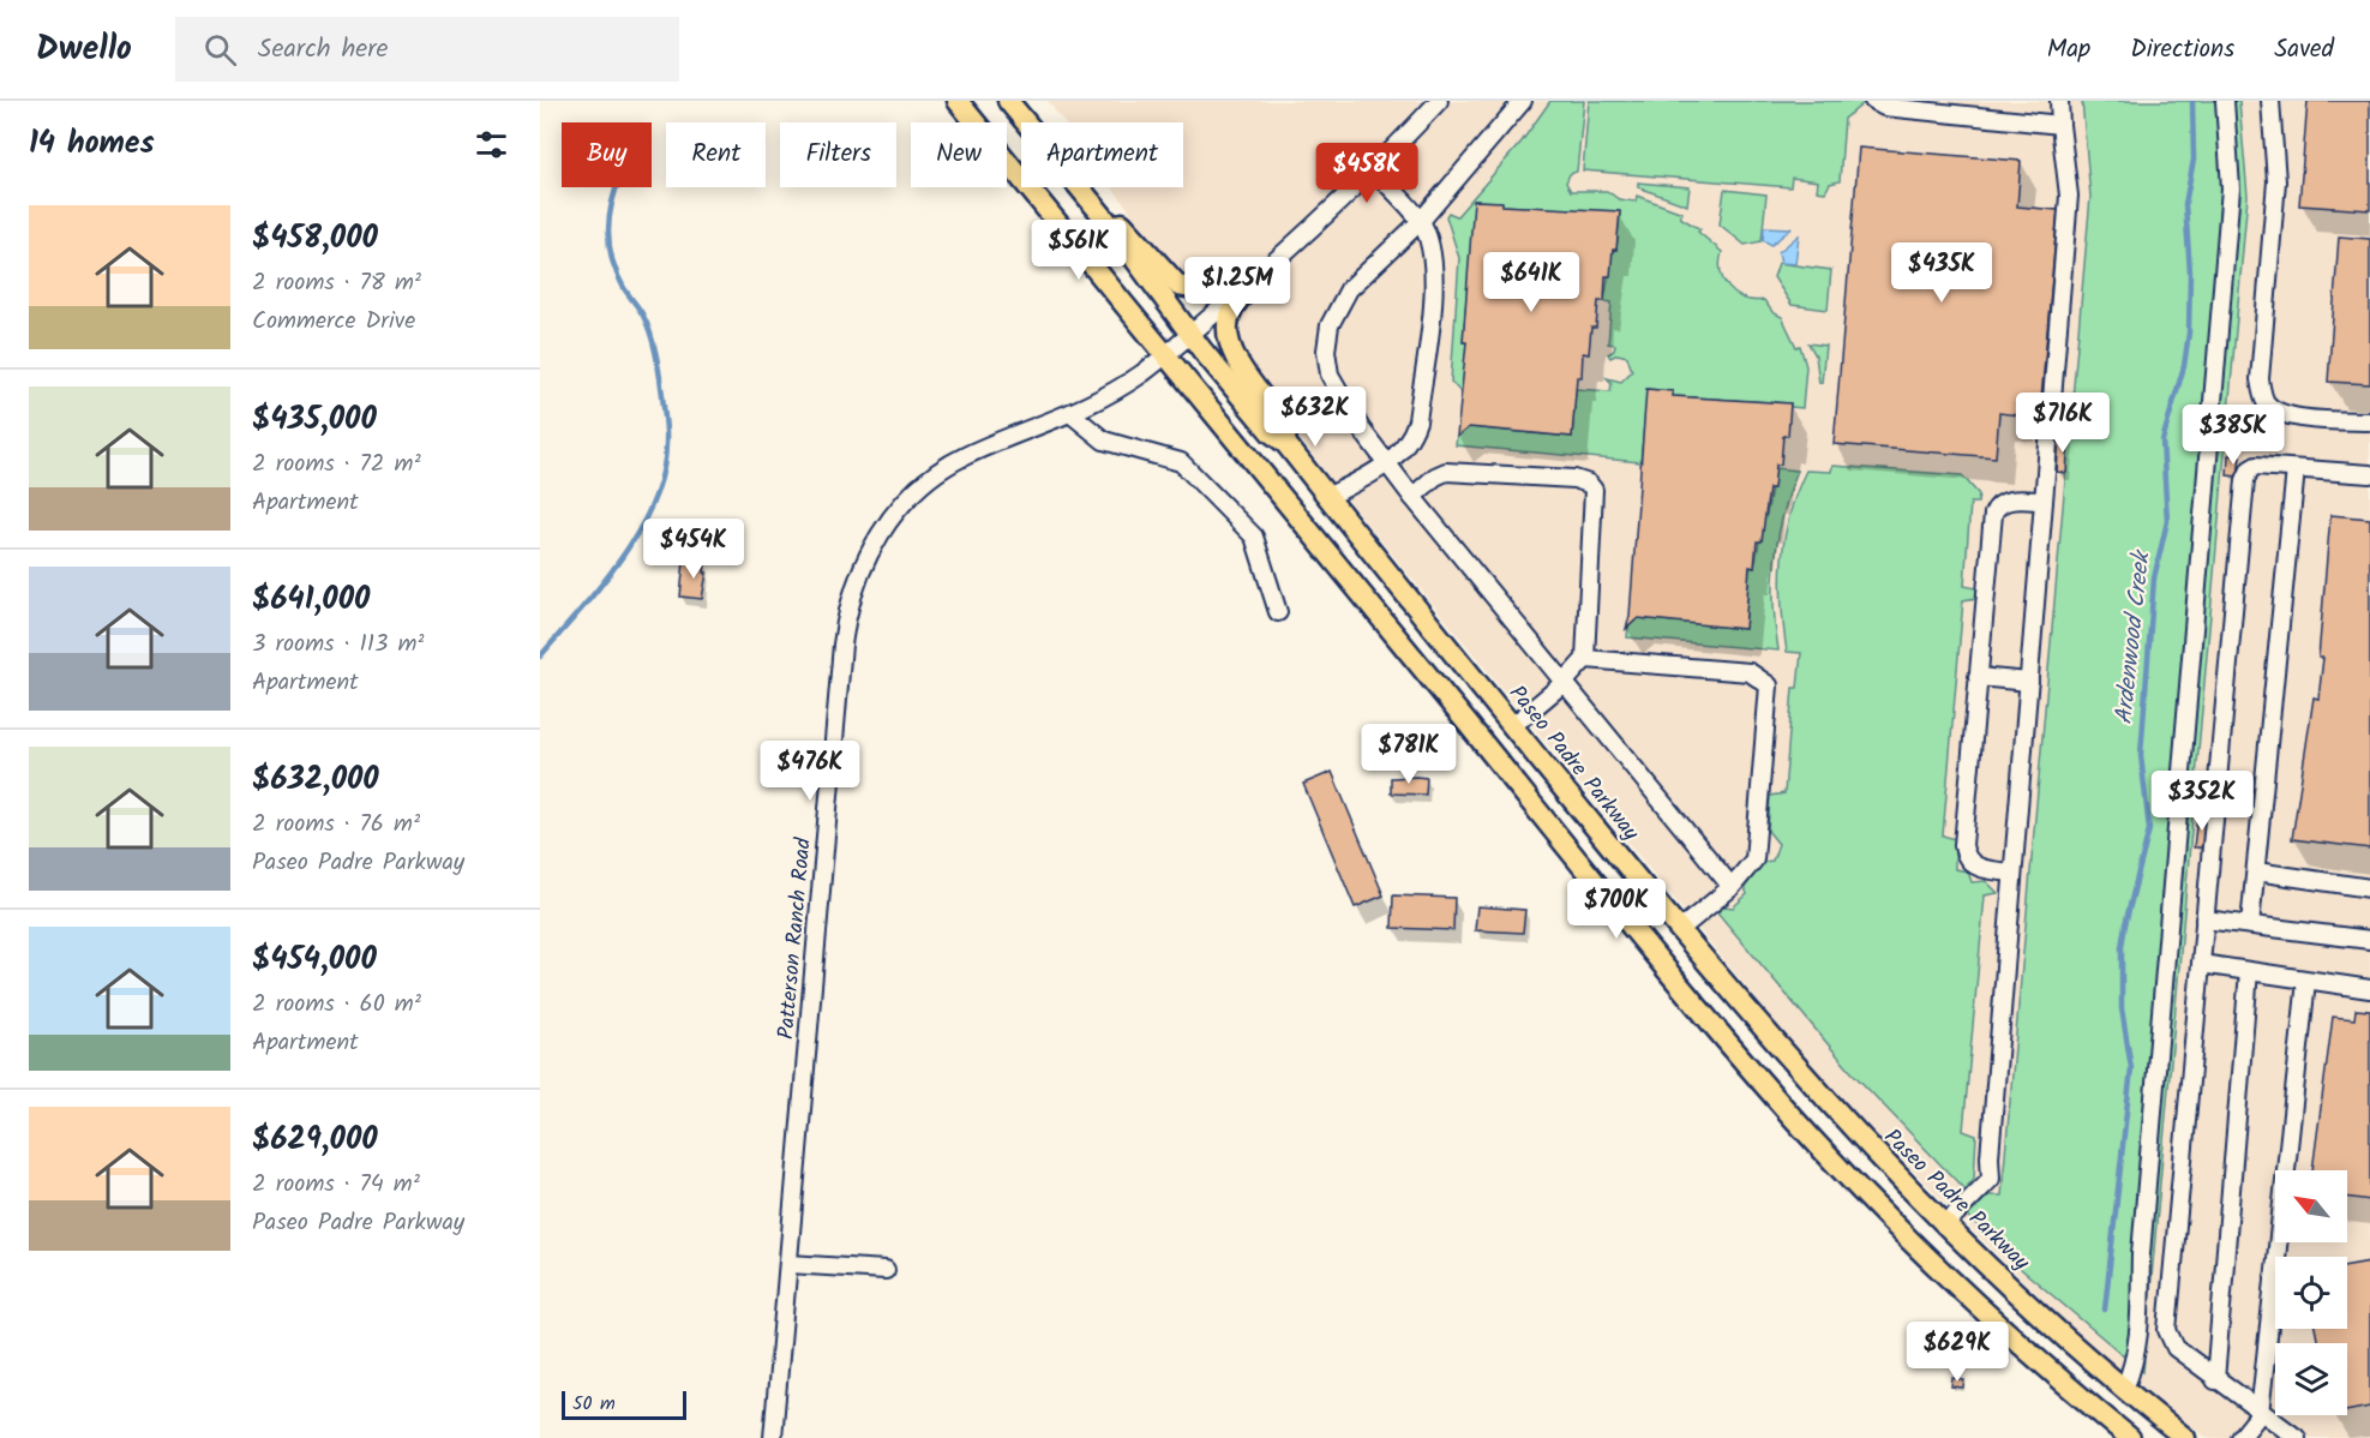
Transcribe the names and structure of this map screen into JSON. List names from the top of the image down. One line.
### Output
{"streets":{"main road":["Paseo Padre Parkway"],"street":["Patterson Ranch Road"]},"crossings":[["Paseo Padre Parkway","Patterson Ranch Road"]],"water":["Ardenwood Creek"],"scale_bar":"50 m","north":"top left","page":{"header":"Dwello","search":"Search here","nav":["Map","Directions","Saved"],"heading":"14 homes","chip":["Buy","Rent","Filters","New","Apartment"],"price":["$458K","$561K","$435K","$641K","$1.25M","$632K","$716K","$385K","$454K","$781K","$476K","$352K","$700K","$629K"],"list":[{"name":"$458,000","note":"2 rooms · 78 m² · Commerce Drive"},{"name":"$435,000","note":"2 rooms · 72 m² · Apartment"},{"name":"$641,000","note":"3 rooms · 113 m² · Apartment"},{"name":"$632,000","note":"2 rooms · 76 m² · Paseo Padre Parkway"},{"name":"$454,000","note":"2 rooms · 60 m² · Apartment"},{"name":"$629,000","note":"2 rooms · 74 m² · Paseo Padre Parkway"}],"scale":"50 m"}}
